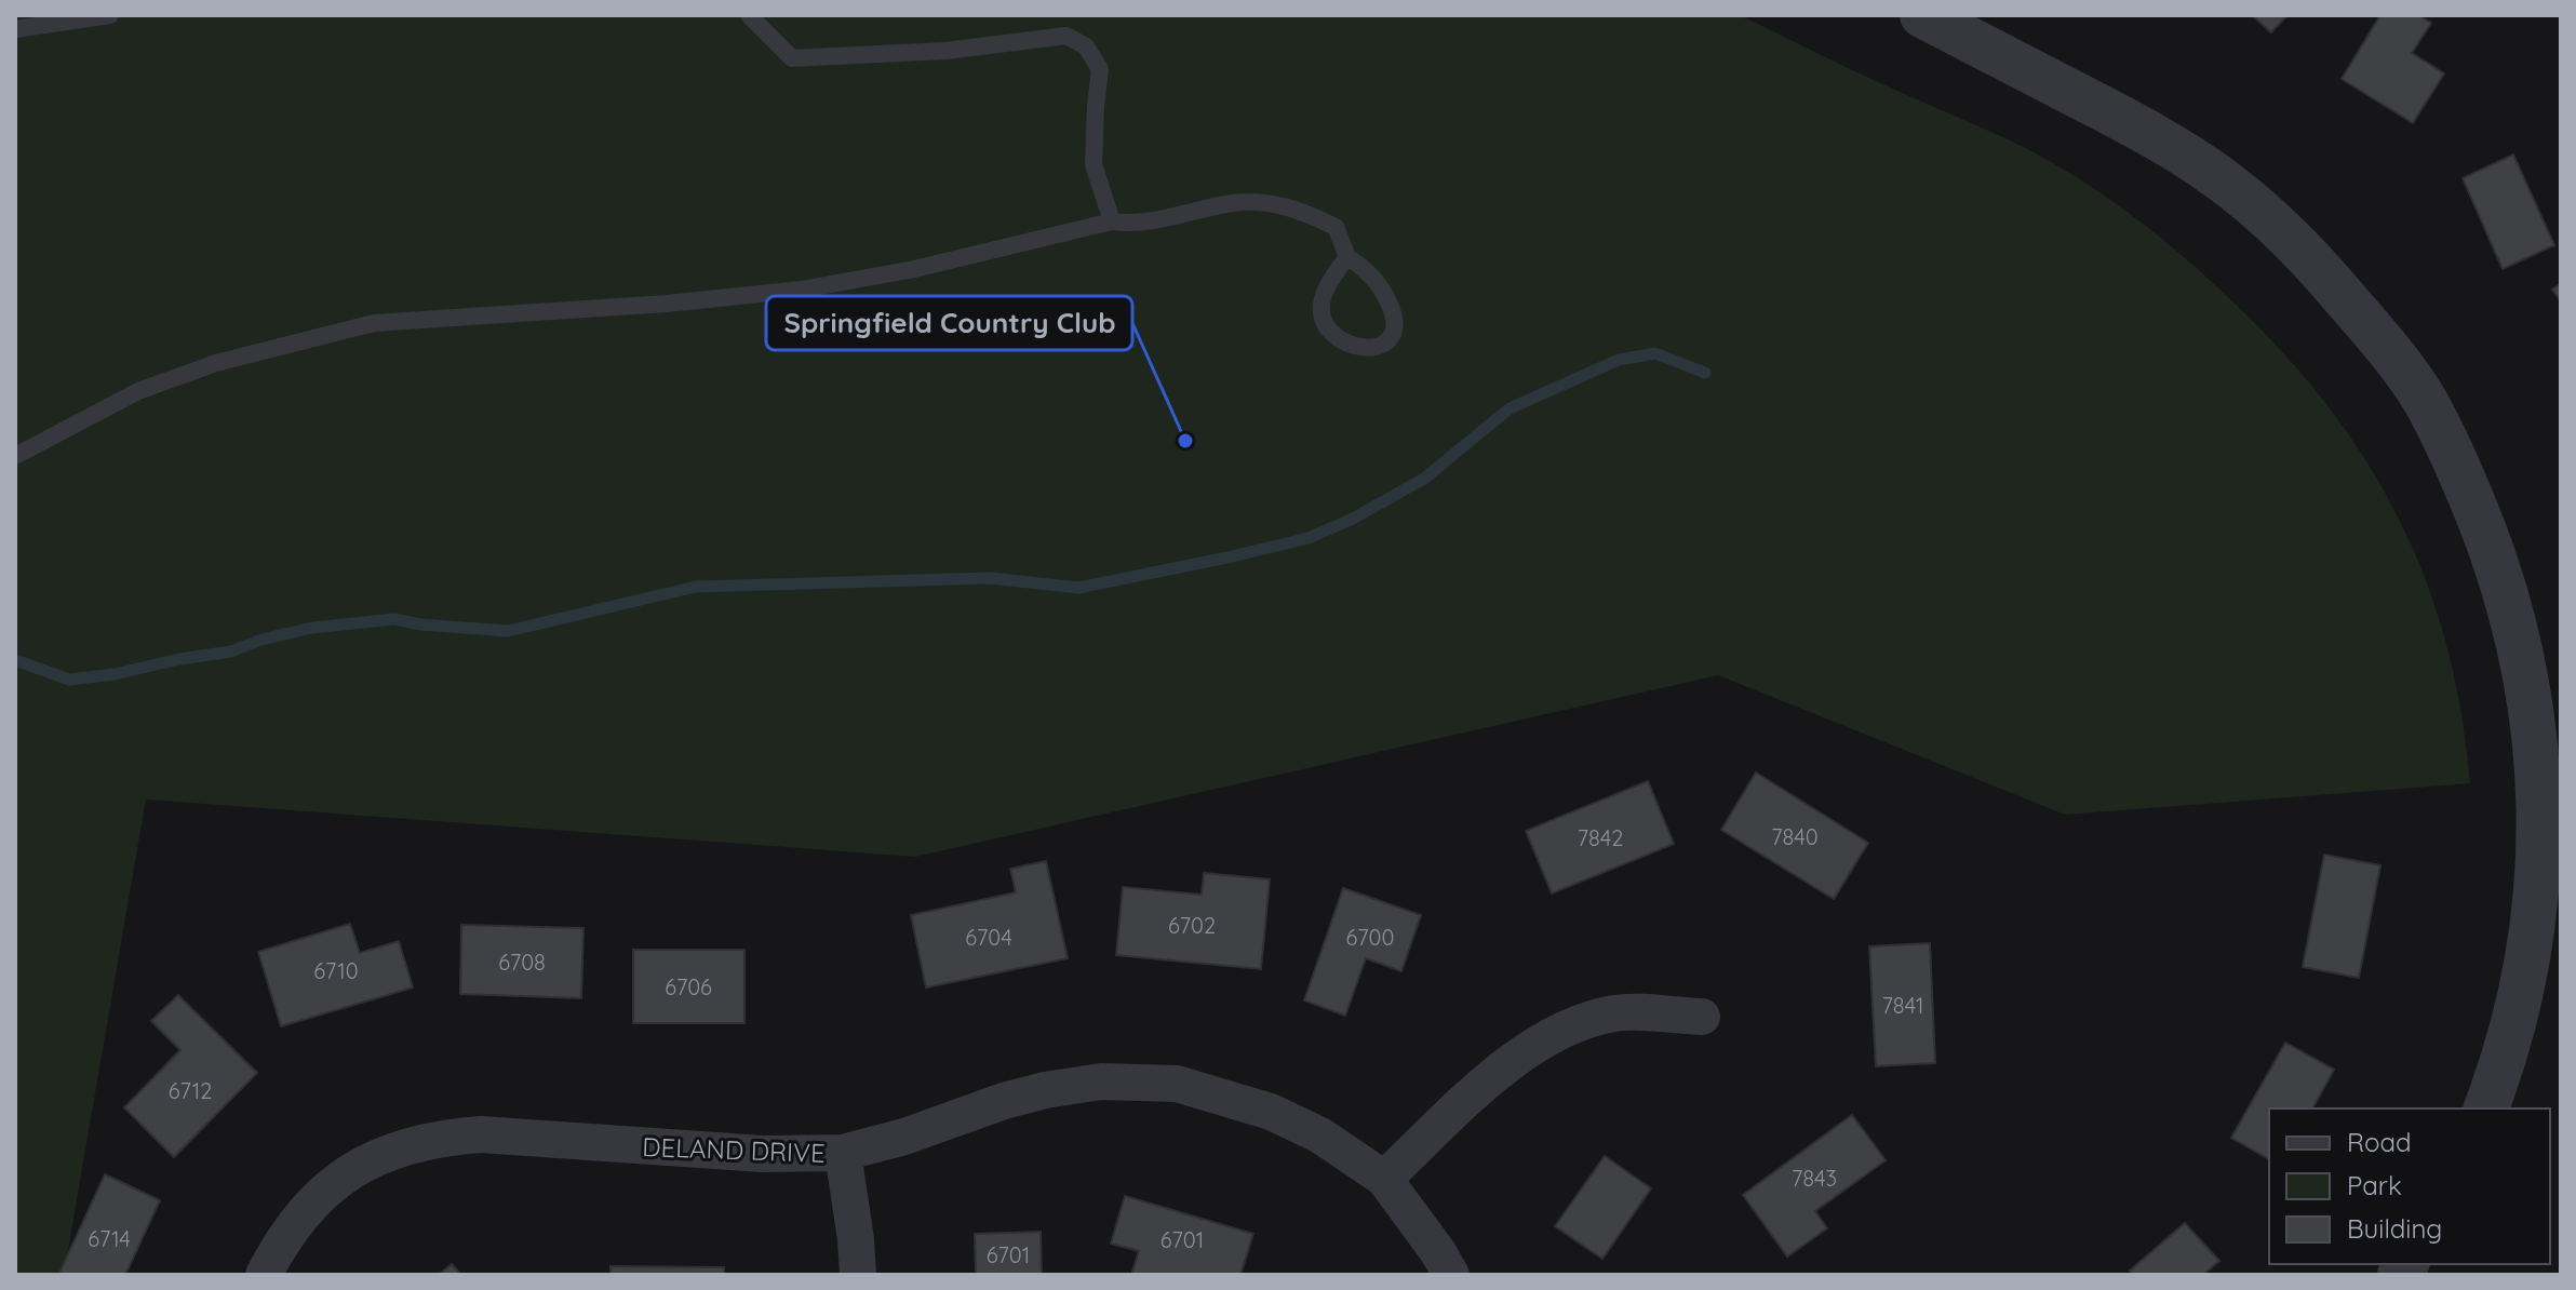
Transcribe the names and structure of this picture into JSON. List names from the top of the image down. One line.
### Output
{"streets":{"street":["DELAND DRIVE"]},"places":["Springfield Country Club"],"house_numbers":["7840","7842","6702","6704","6700","6708","6710","6706","7841","6712","7843","6714","6701","6701"],"legend":["Road","Park","Building"]}
